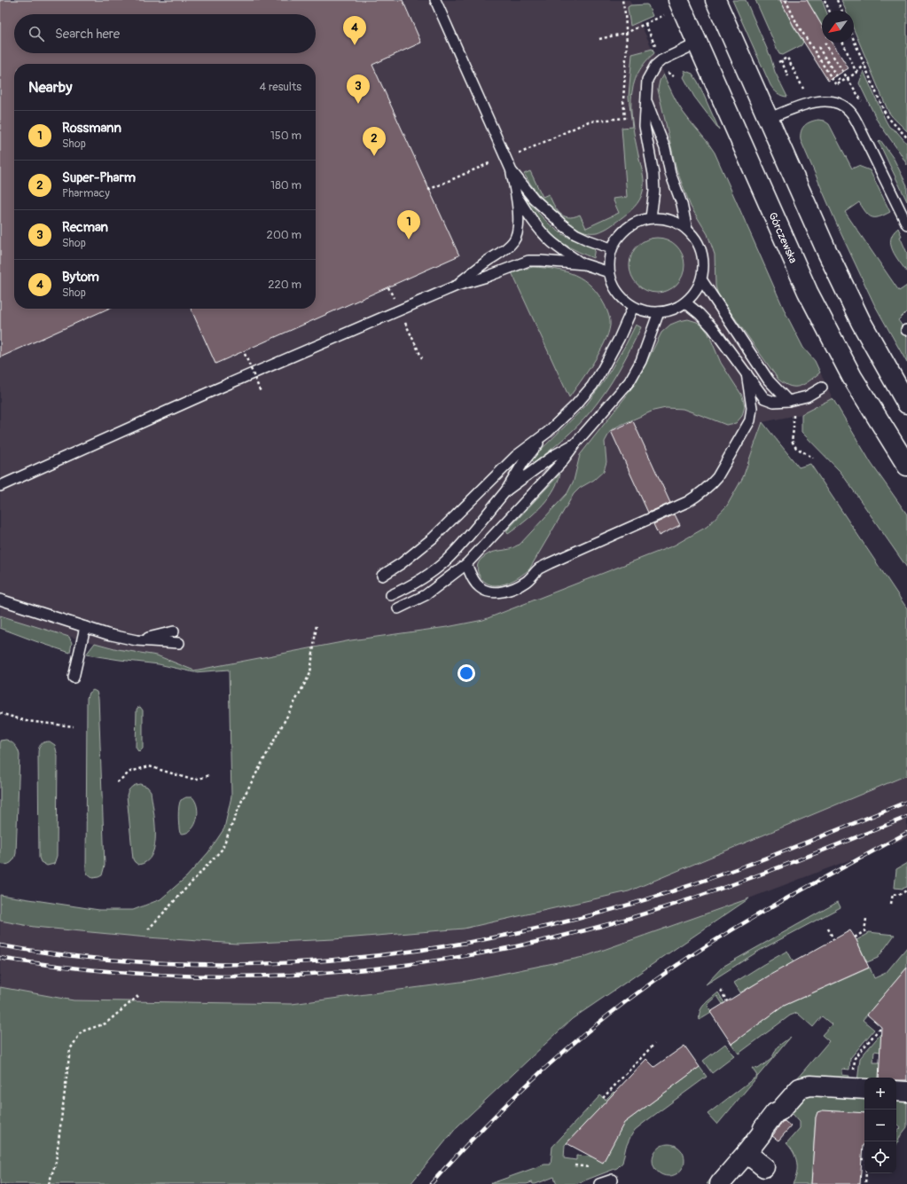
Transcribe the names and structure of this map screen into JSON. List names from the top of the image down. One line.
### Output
{"streets":{"main road":["Górczewska"]},"north":"bottom left","page":{"search":"Search here","pins":["4","3","2","1"],"heading":["Nearby","4 results"],"list":[{"mark":"1","name":"Rossmann","note":"Shop","value":"150 m"},{"mark":"2","name":"Super-Pharm","note":"Pharmacy","value":"180 m"},{"mark":"3","name":"Recman","note":"Shop","value":"200 m"},{"mark":"4","name":"Bytom","note":"Shop","value":"220 m"}],"map_buttons":["+","−"]}}
